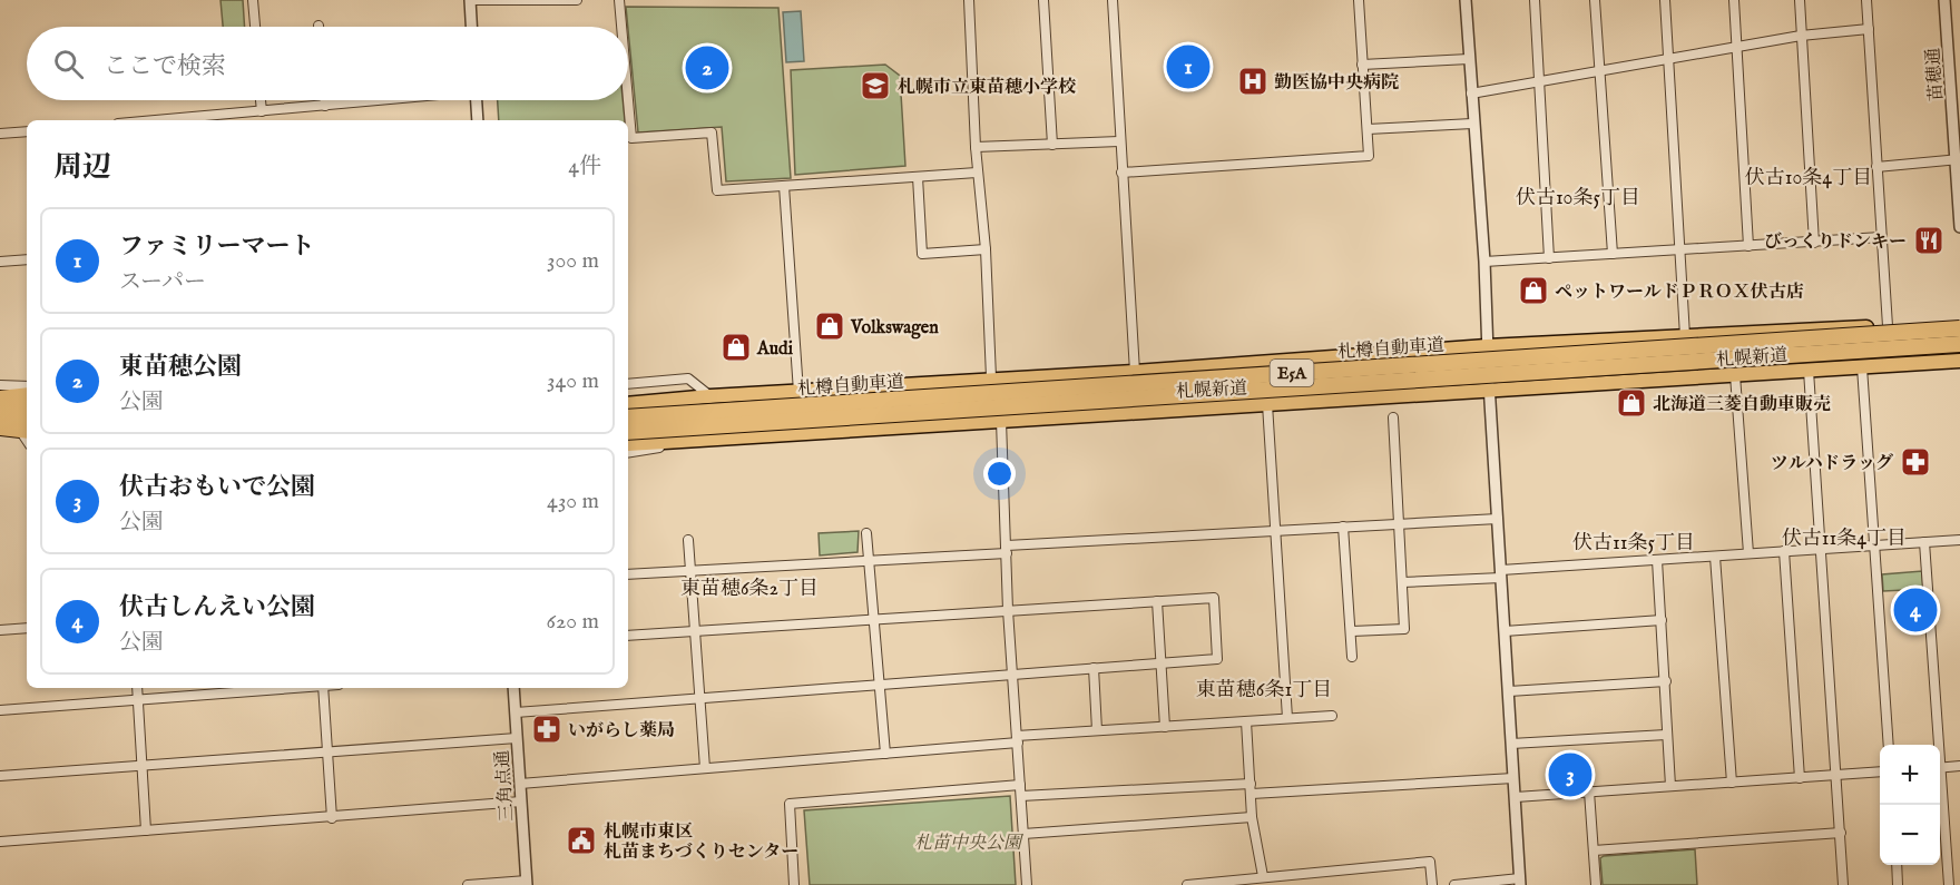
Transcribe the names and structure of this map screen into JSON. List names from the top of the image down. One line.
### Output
{"streets":{"highway":["札樽自動車道","札幌新道","E5A"],"street":["苗穂通","三角点通"]},"districts":["伏古10条4丁目","伏古10条5丁目","伏古11条4丁目","伏古11条5丁目","東苗穂6条2丁目","東苗穂6条1丁目"],"parks":["札苗中央公園"],"places":{"hospital":["勤医協中央病院"],"school or university":["札幌市立東苗穂小学校"],"restaurant":["びっくりドンキー"],"shop":["ペットワールドＰＲＯＸ伏古店","Volkswagen","Audi","北海道三菱自動車販売"],"pharmacy":["ツルハドラッグ","いがらし薬局"],"public building":["札幌市東区 札苗まちづくりセンター"]},"page":{"search":"ここで検索","pins":["1","2","4","3"],"heading":["周辺","4件"],"list":[{"mark":"1","name":"ファミリーマート","note":"スーパー","value":"300 m"},{"mark":"2","name":"東苗穂公園","note":"公園","value":"340 m"},{"mark":"3","name":"伏古おもいで公園","note":"公園","value":"430 m"},{"mark":"4","name":"伏古しんえい公園","note":"公園","value":"620 m"}],"map_buttons":["+","−"]}}
